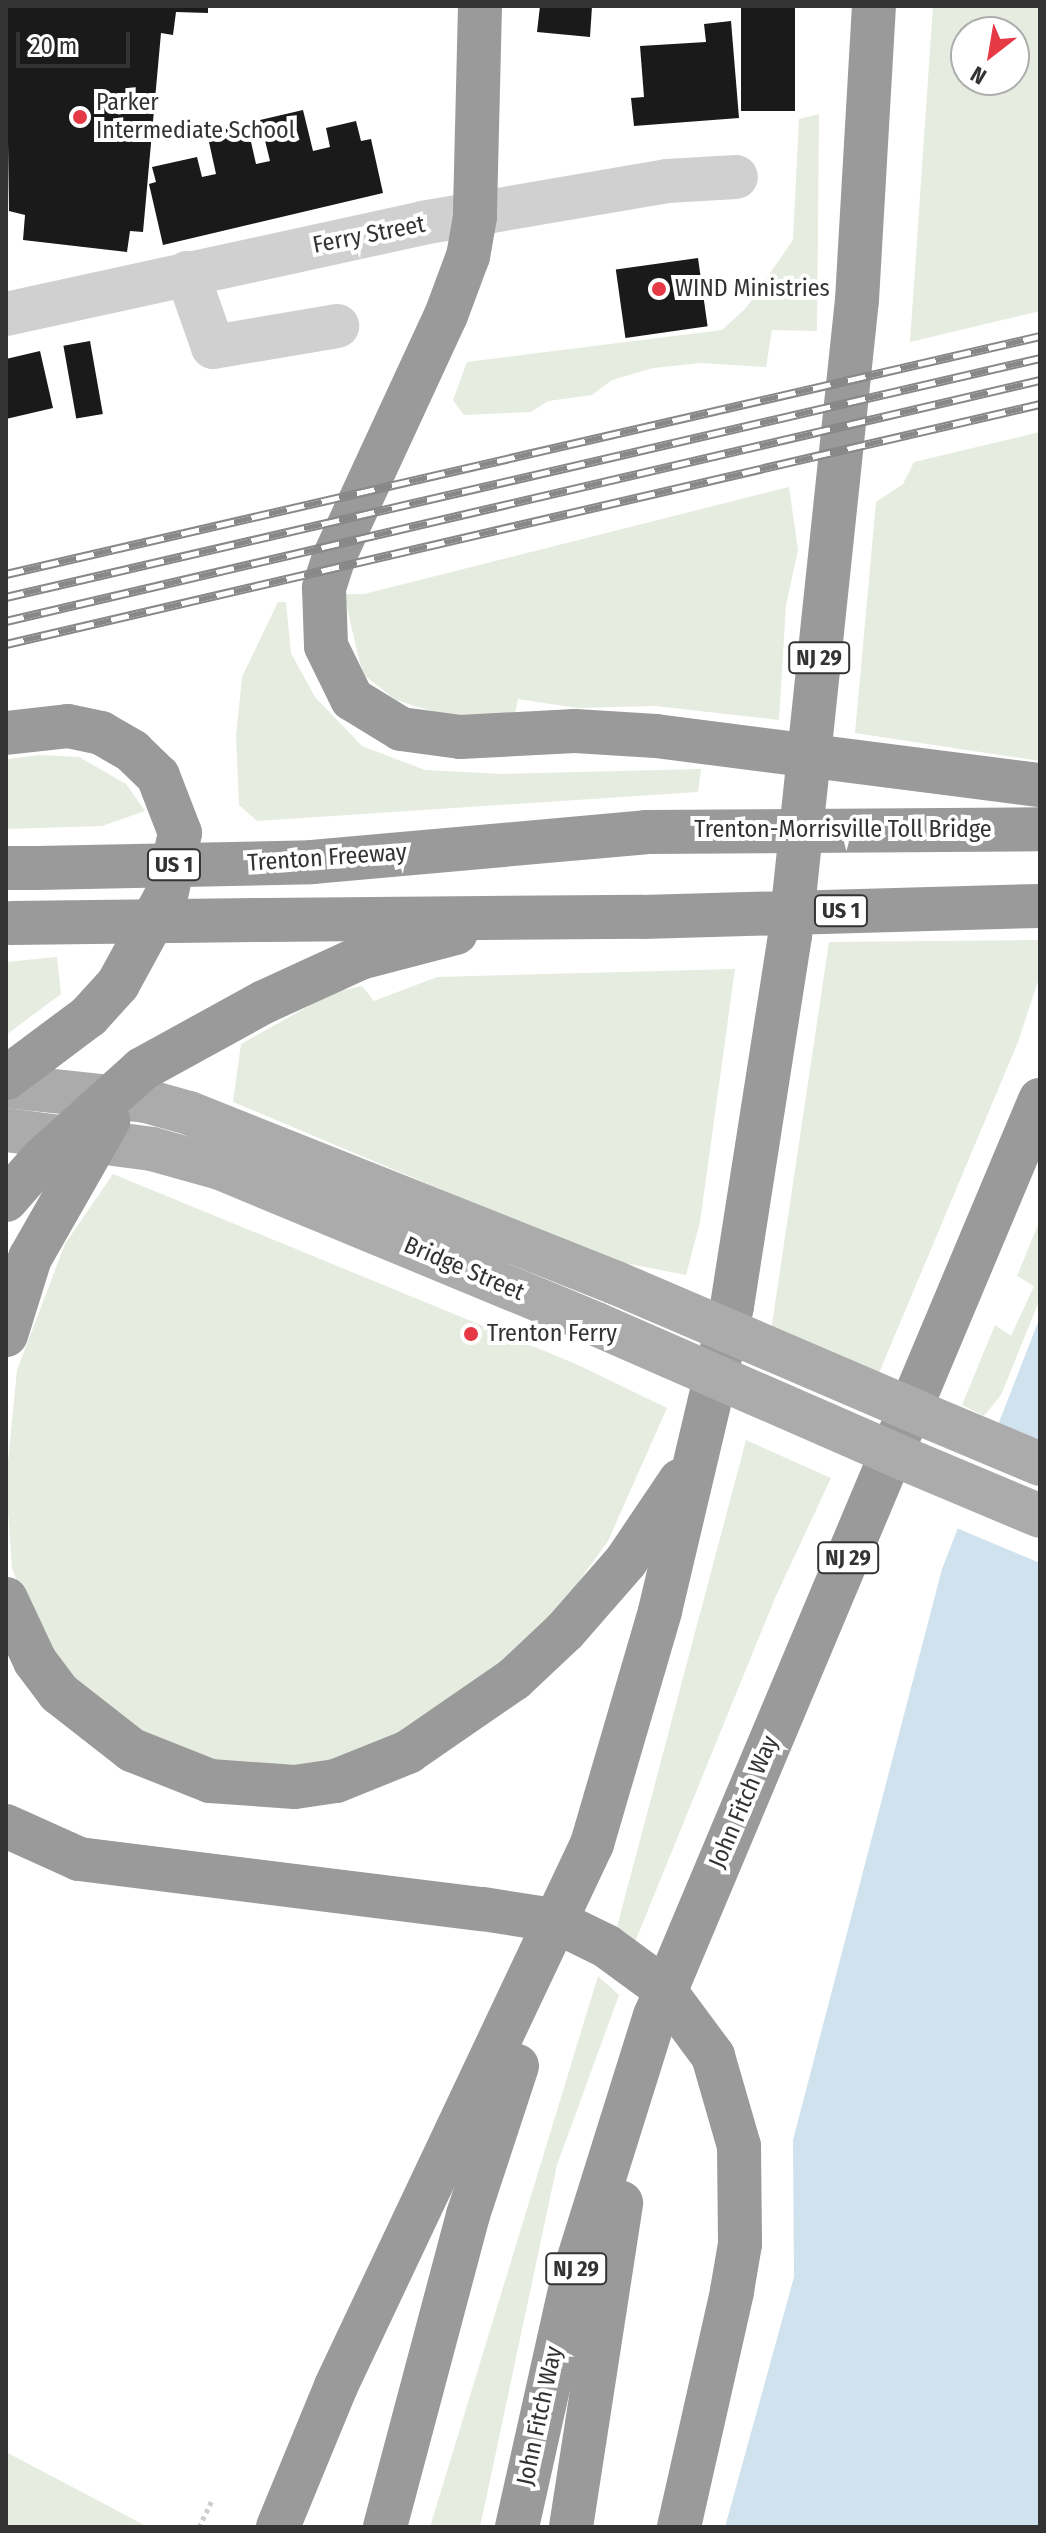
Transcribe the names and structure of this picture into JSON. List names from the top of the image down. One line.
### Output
{"streets":{"highway":["NJ 29","Trenton-Morrisville Toll Bridge","Trenton Freeway","US 1","John Fitch Way"],"main road":["Bridge Street"],"street":["Ferry Street"]},"crossings":[["Trenton-Morrisville Toll Bridge","Trenton Freeway"]],"places":["Parker Intermediate School","WIND Ministries","Trenton Ferry"],"scale_bar":"20 m","north":"bottom left"}
